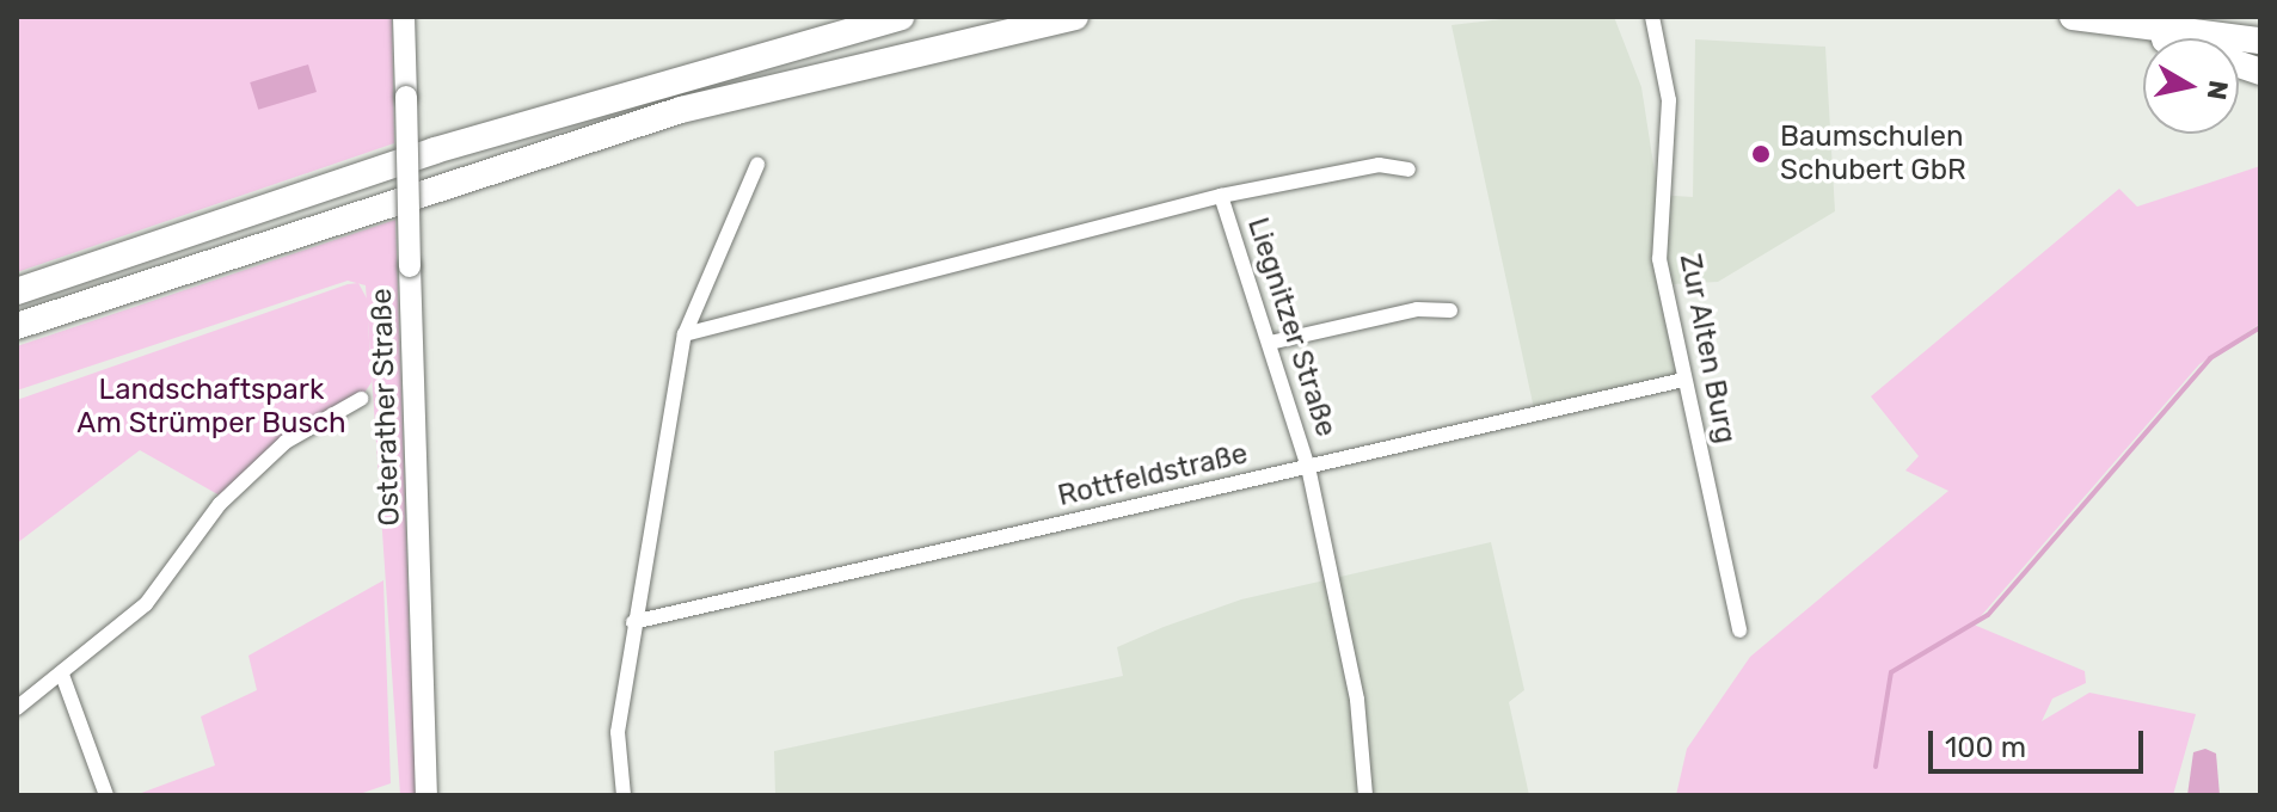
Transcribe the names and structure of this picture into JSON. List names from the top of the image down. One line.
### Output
{"streets":{"main road":["Osterather Straße"],"street":["Liegnitzer Straße","Zur Alten Burg","Rottfeldstraße"]},"crossings":[["Liegnitzer Straße","Rottfeldstraße"],["Zur Alten Burg","Rottfeldstraße"]],"parks":["Landschaftspark Am Strümper Busch"],"places":["Baumschulen Schubert GbR"],"scale_bar":"100 m","north":"right"}
